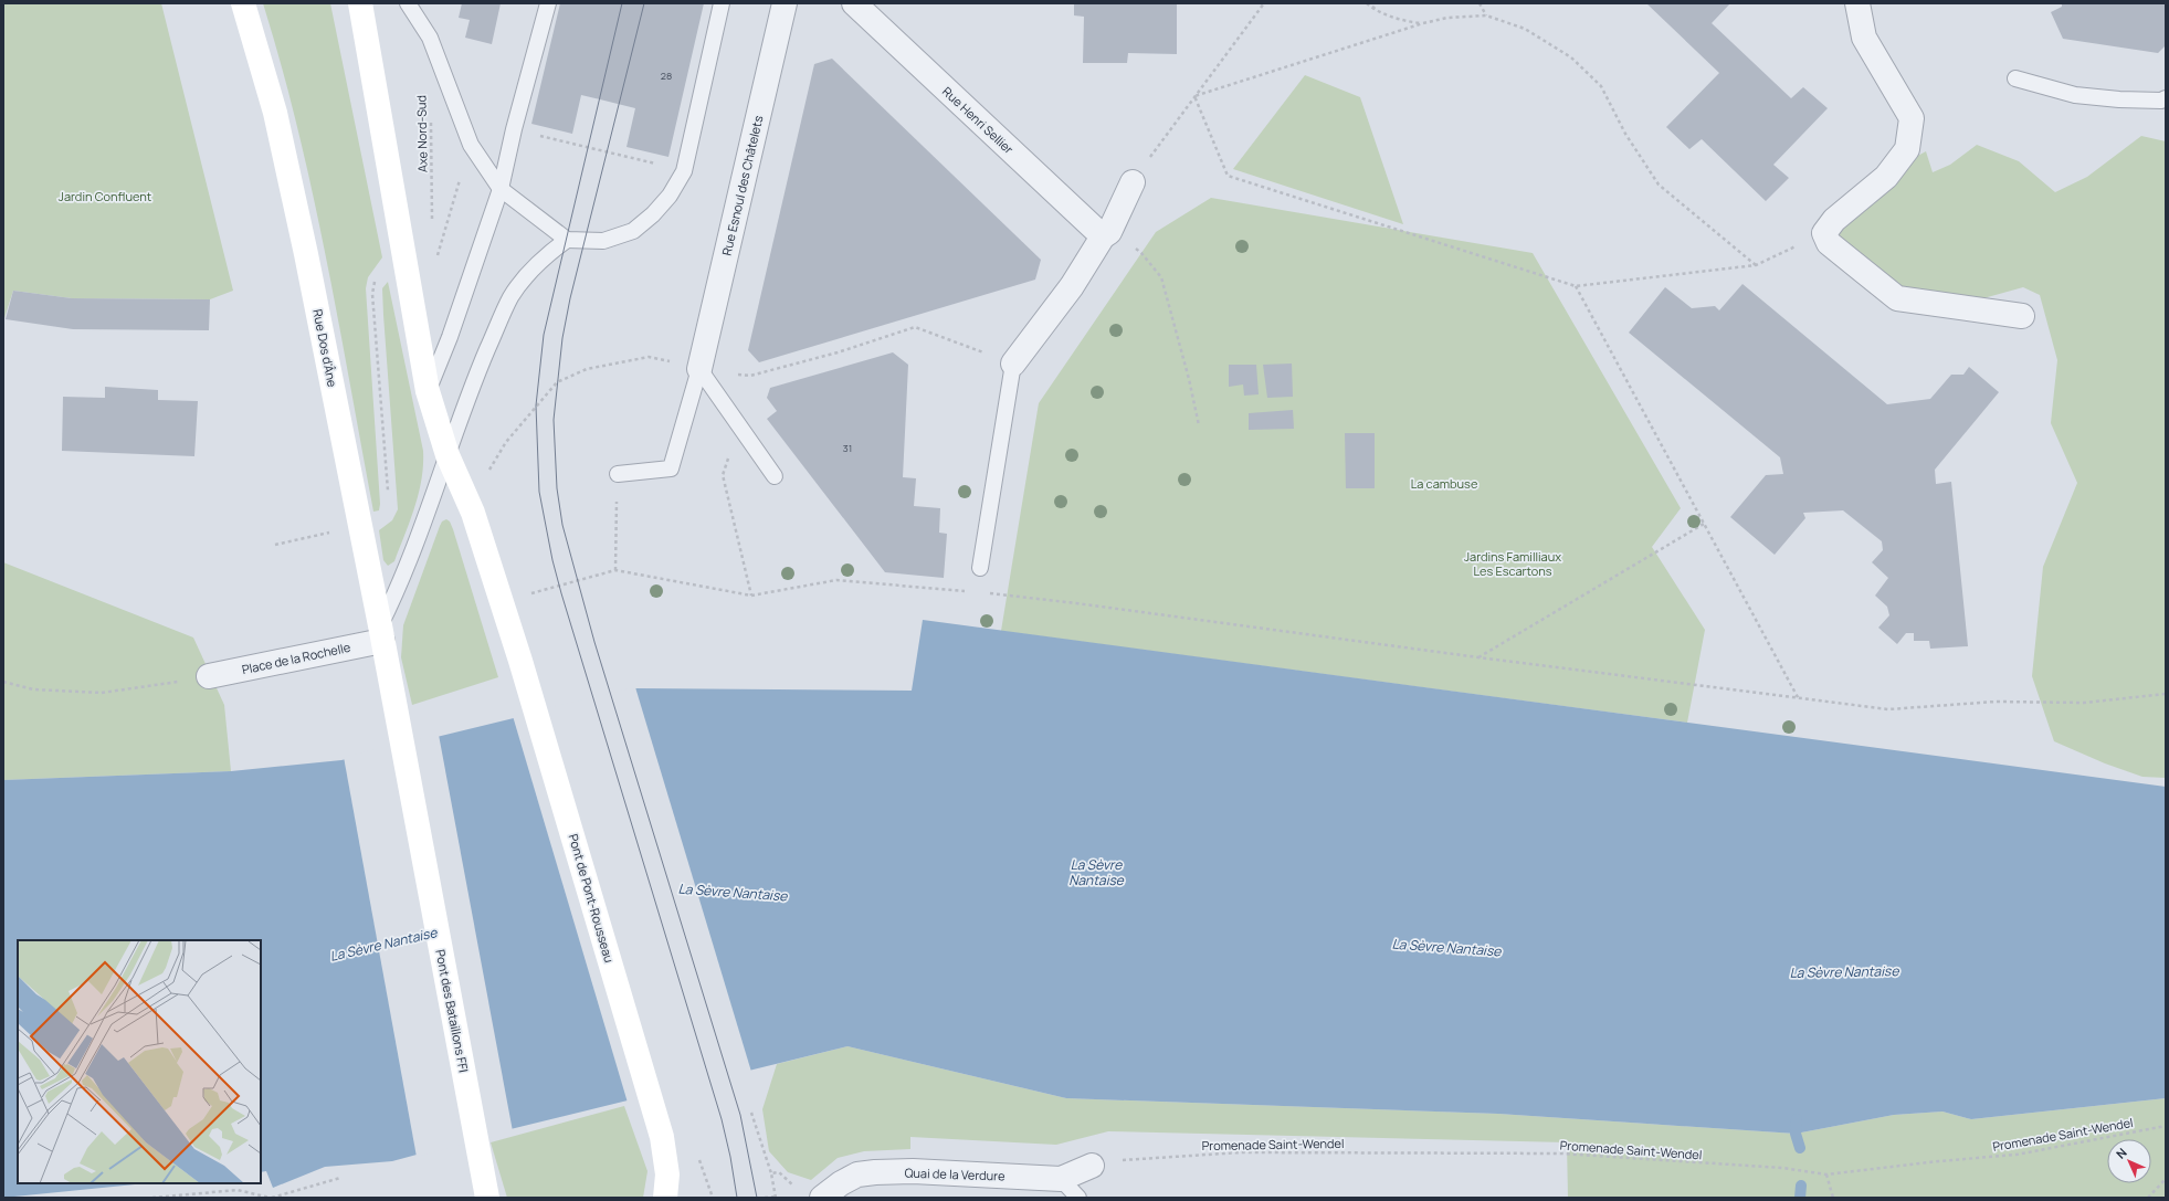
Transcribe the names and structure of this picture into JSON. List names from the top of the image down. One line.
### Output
{"streets":{"main road":["Rue Dos d'Âne","Pont de Pont-Rousseau","Pont des Bataillons FFI"],"street":["Rue Henri Sellier","Rue Esnoul des Châtelets","Place de la Rochelle","Quai de la Verdure"],"path":["Axe Nord-Sud","Promenade Saint-Wendel"]},"crossings":[["Rue Dos d'Âne","Place de la Rochelle"],["Rue Dos d'Âne","Pont des Bataillons FFI"],["Promenade Saint-Wendel","Quai de la Verdure"]],"water":["La Sèvre Nantaise"],"parks":["Jardin Confluent","La cambuse","Jardins Familliaux Les Escartons"],"house_numbers":["28","31"],"north":"top left"}
